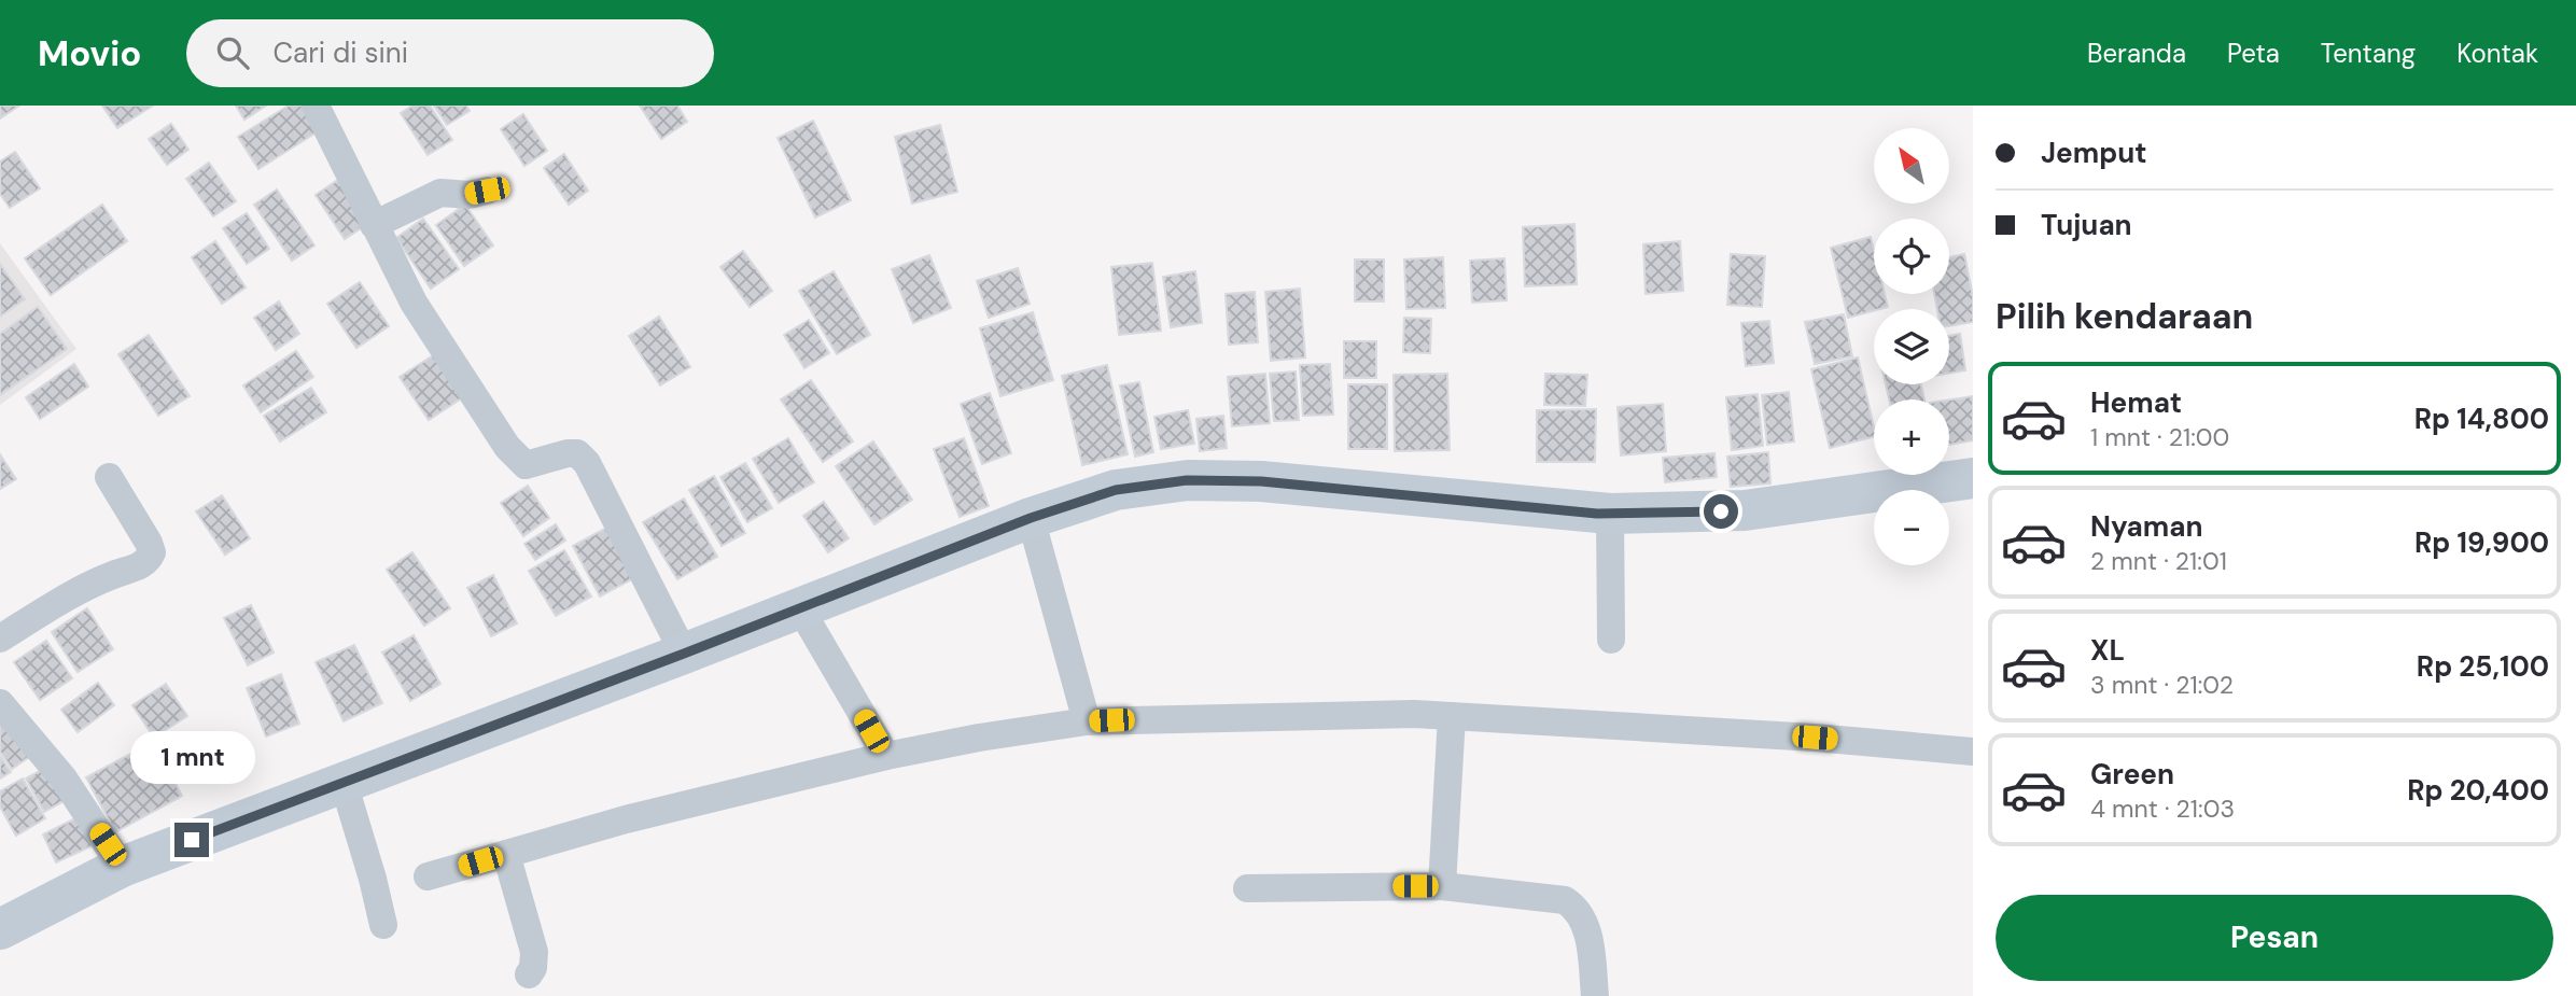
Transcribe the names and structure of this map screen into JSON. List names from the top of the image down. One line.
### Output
{"north":"top left","page":{"header":"Movio","search":"Cari di sini","nav":["Beranda","Peta","Tentang","Kontak"],"banner":["Jemput","Tujuan"],"map_buttons":["+","−"],"heading":"Pilih kendaraan","list":[{"name":"Hemat","note":"1 mnt · 21:00","value":"Rp 14,800"},{"name":"Nyaman","note":"2 mnt · 21:01","value":"Rp 19,900"},{"name":"XL","note":"3 mnt · 21:02","value":"Rp 25,100"},{"name":"Green","note":"4 mnt · 21:03","value":"Rp 20,400"}],"bubble":"1 mnt","buttons":"Pesan"}}
